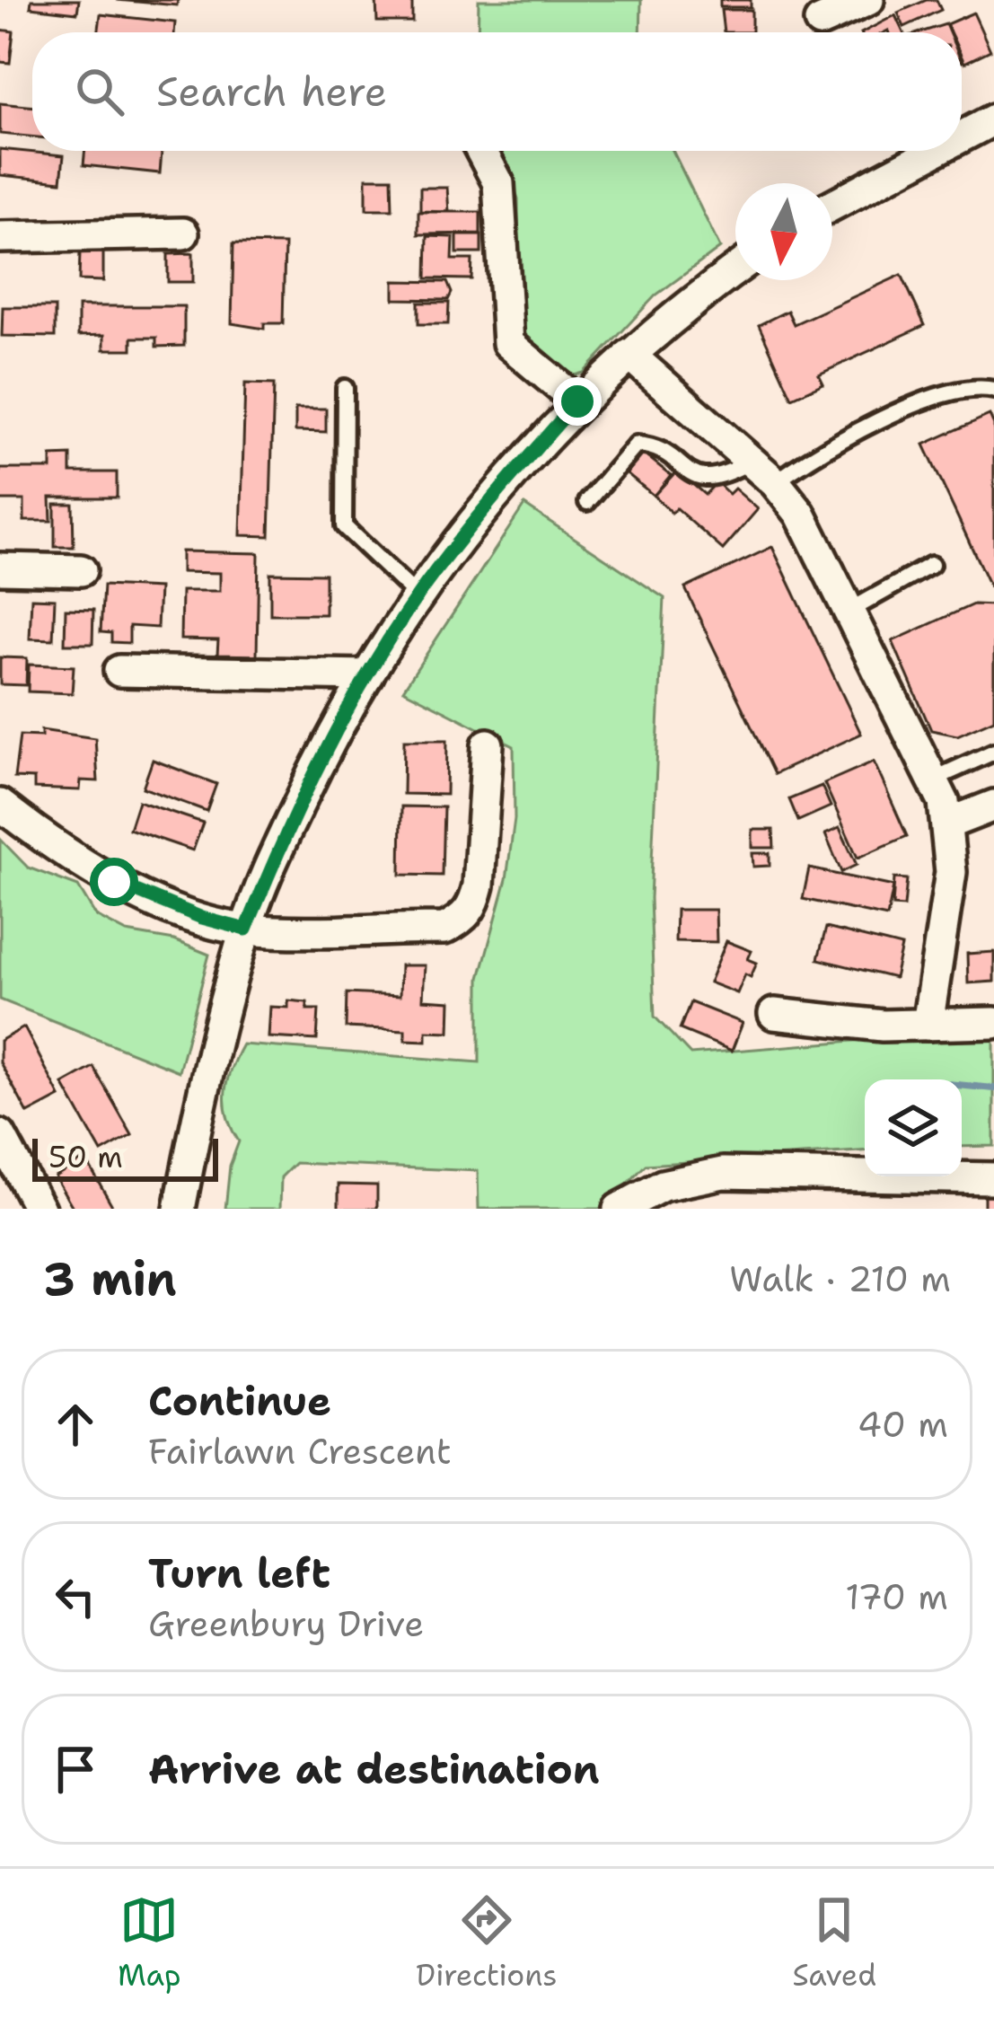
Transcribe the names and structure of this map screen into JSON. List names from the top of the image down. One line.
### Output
{"scale_bar":"50 m","north":"bottom","page":{"search":"Search here","scale":"50 m","heading":["3 min","Walk · 210 m"],"list":[["Continue","Fairlawn Crescent","40 m"],["Turn left","Greenbury Drive","170 m"],"Arrive at destination"],"nav":["Map","Directions","Saved"]}}
